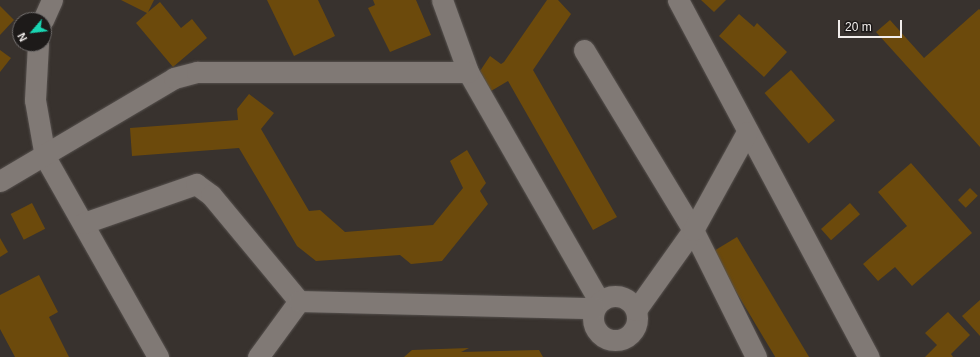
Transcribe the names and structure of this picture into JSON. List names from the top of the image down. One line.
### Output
{"scale_bar":"20 m","north":"bottom left"}
